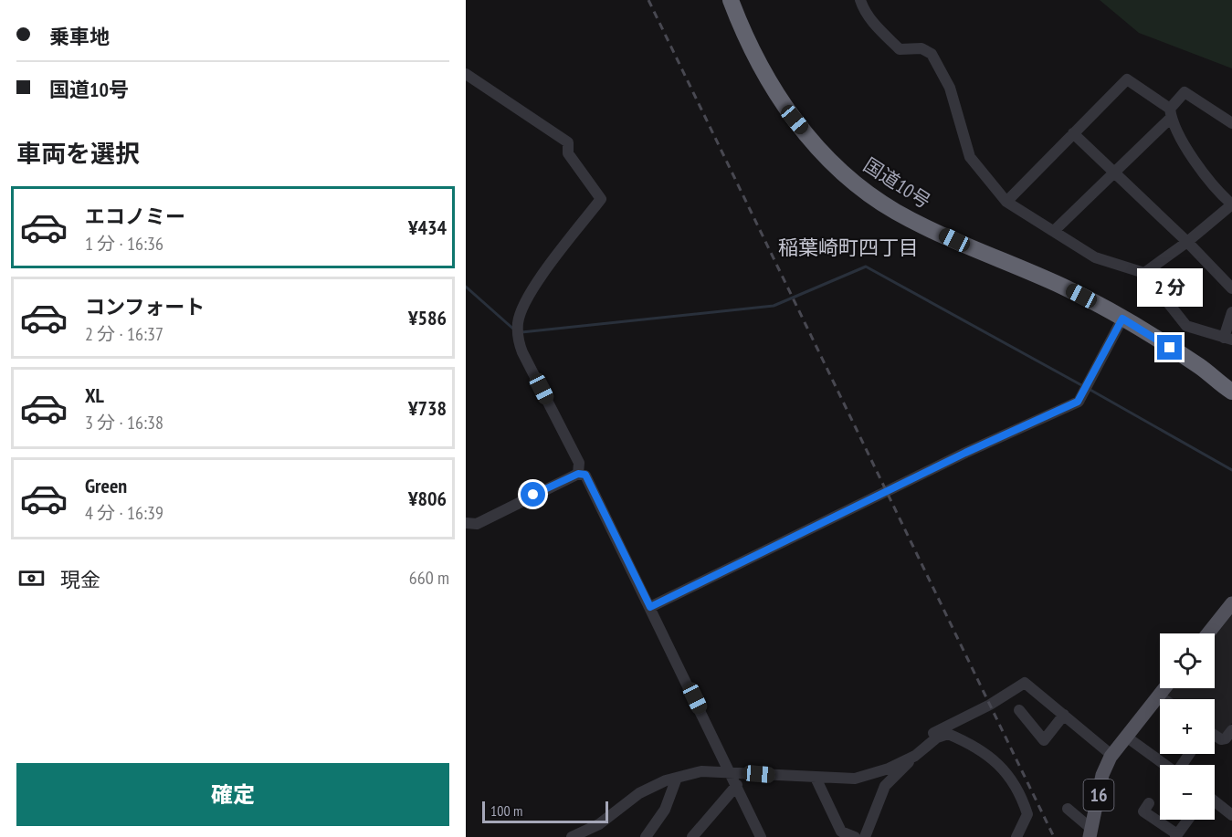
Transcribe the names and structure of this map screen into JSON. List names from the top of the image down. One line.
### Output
{"streets":{"highway":["国道10号"],"main road":["16"]},"districts":["稲葉崎町四丁目"],"scale_bar":"100 m","page":{"banner":["乗車地","国道10号"],"heading":"車両を選択","list":[{"name":"エコノミー","note":"1 分 · 16:36","value":"¥434"},{"name":"コンフォート","note":"2 分 · 16:37","value":"¥586"},{"name":"XL","note":"3 分 · 16:38","value":"¥738"},{"name":"Green","note":"4 分 · 16:39","value":"¥806"}],"bubble":"2 分","pay":["現金","660 m"],"map_buttons":["+","−"],"buttons":"確定","scale":"100 m"}}
